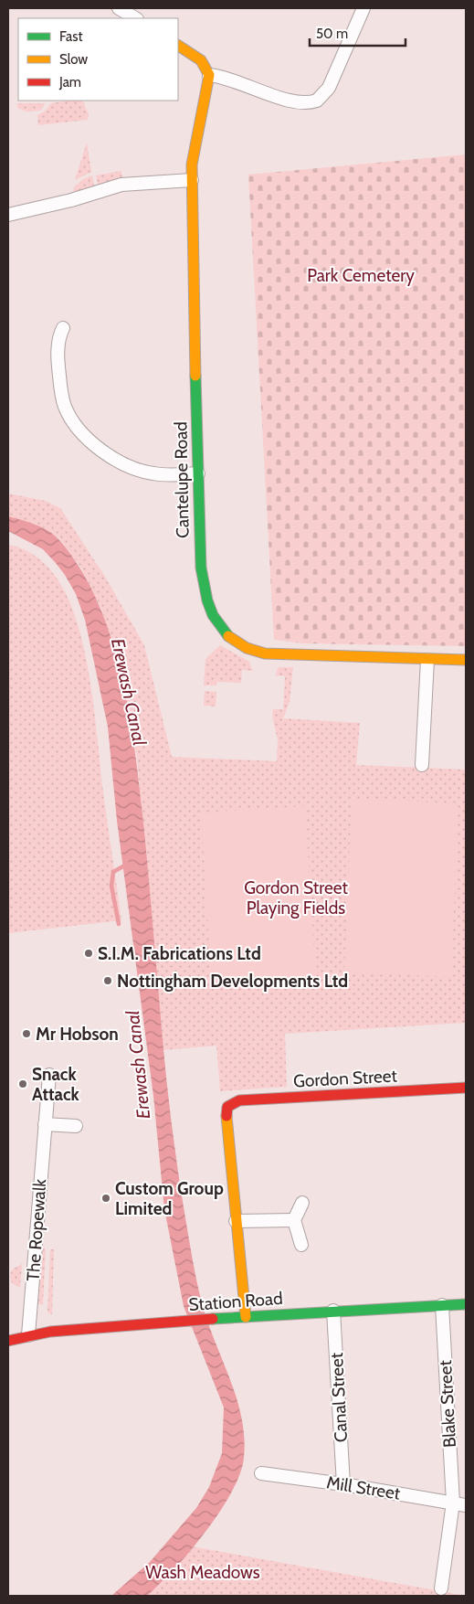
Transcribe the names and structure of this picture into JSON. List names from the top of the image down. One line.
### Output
{"streets":{"street":["Cantelupe Road","Gordon Street","The Ropewalk","Station Road","Canal Street","Blake Street","Mill Street"]},"crossings":[["The Ropewalk","Station Road"],["Station Road","Canal Street"],["Station Road","Blake Street"],["Canal Street","Mill Street"],["Blake Street","Mill Street"]],"water":["Erewash Canal"],"parks":["Park Cemetery","Gordon Street Playing Fields","Wash Meadows"],"places":["S.I.M. Fabrications Ltd","Nottingham Developments Ltd","Mr Hobson","Snack Attack","Custom Group Limited"],"legend":["Fast","Slow","Jam"],"scale_bar":"50 m"}
